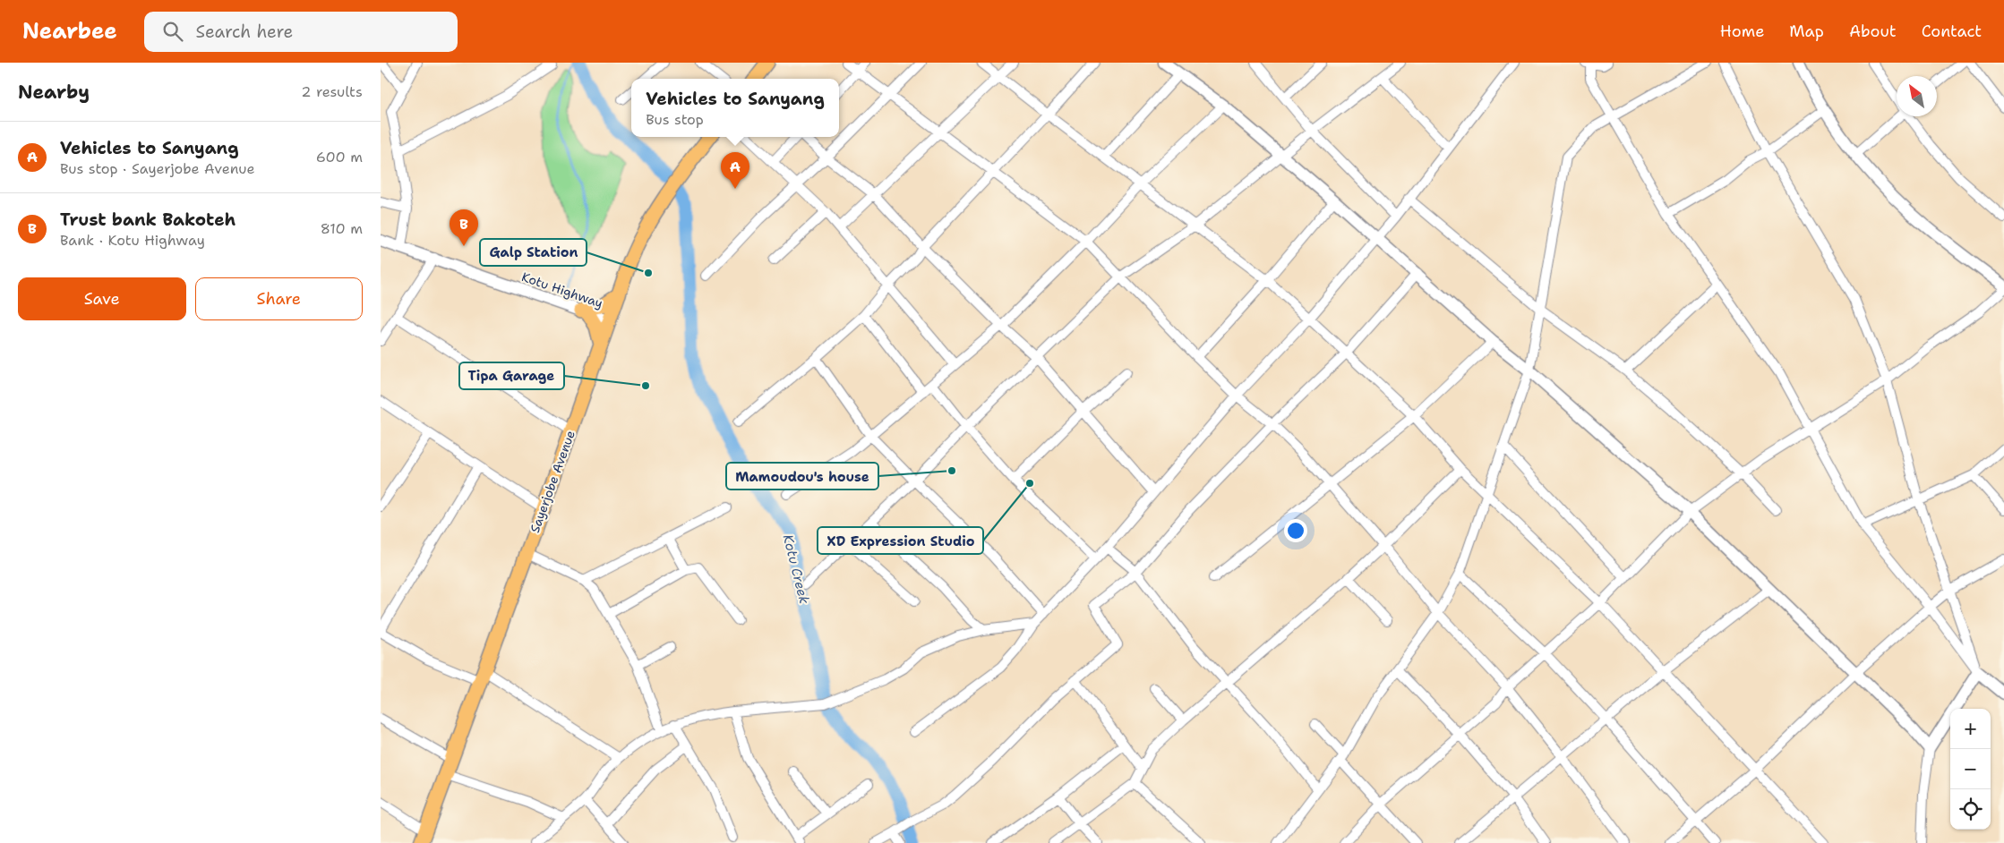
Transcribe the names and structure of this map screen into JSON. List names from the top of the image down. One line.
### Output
{"streets":{"main road":["Sayerjobe Avenue"],"street":["Kotu Highway"]},"crossings":[["Kotu Highway","Sayerjobe Avenue"]],"water":["Kotu Creek"],"places":["Galp Station","Tipa Garage","Mamoudou's house","XD Expression Studio"],"north":"top left","page":{"header":"Nearbee","search":"Search here","nav":["Home","Map","About","Contact"],"heading":["Nearby","2 results"],"popup":["Vehicles to Sanyang","Bus stop"],"list":[{"mark":"A","name":"Vehicles to Sanyang","note":"Bus stop · Sayerjobe Avenue","value":"600 m"},{"mark":"B","name":"Trust bank Bakoteh","note":"Bank · Kotu Highway","value":"810 m"}],"pins":["A","B"],"buttons":["Save","Share"],"map_buttons":["+","−"]}}
